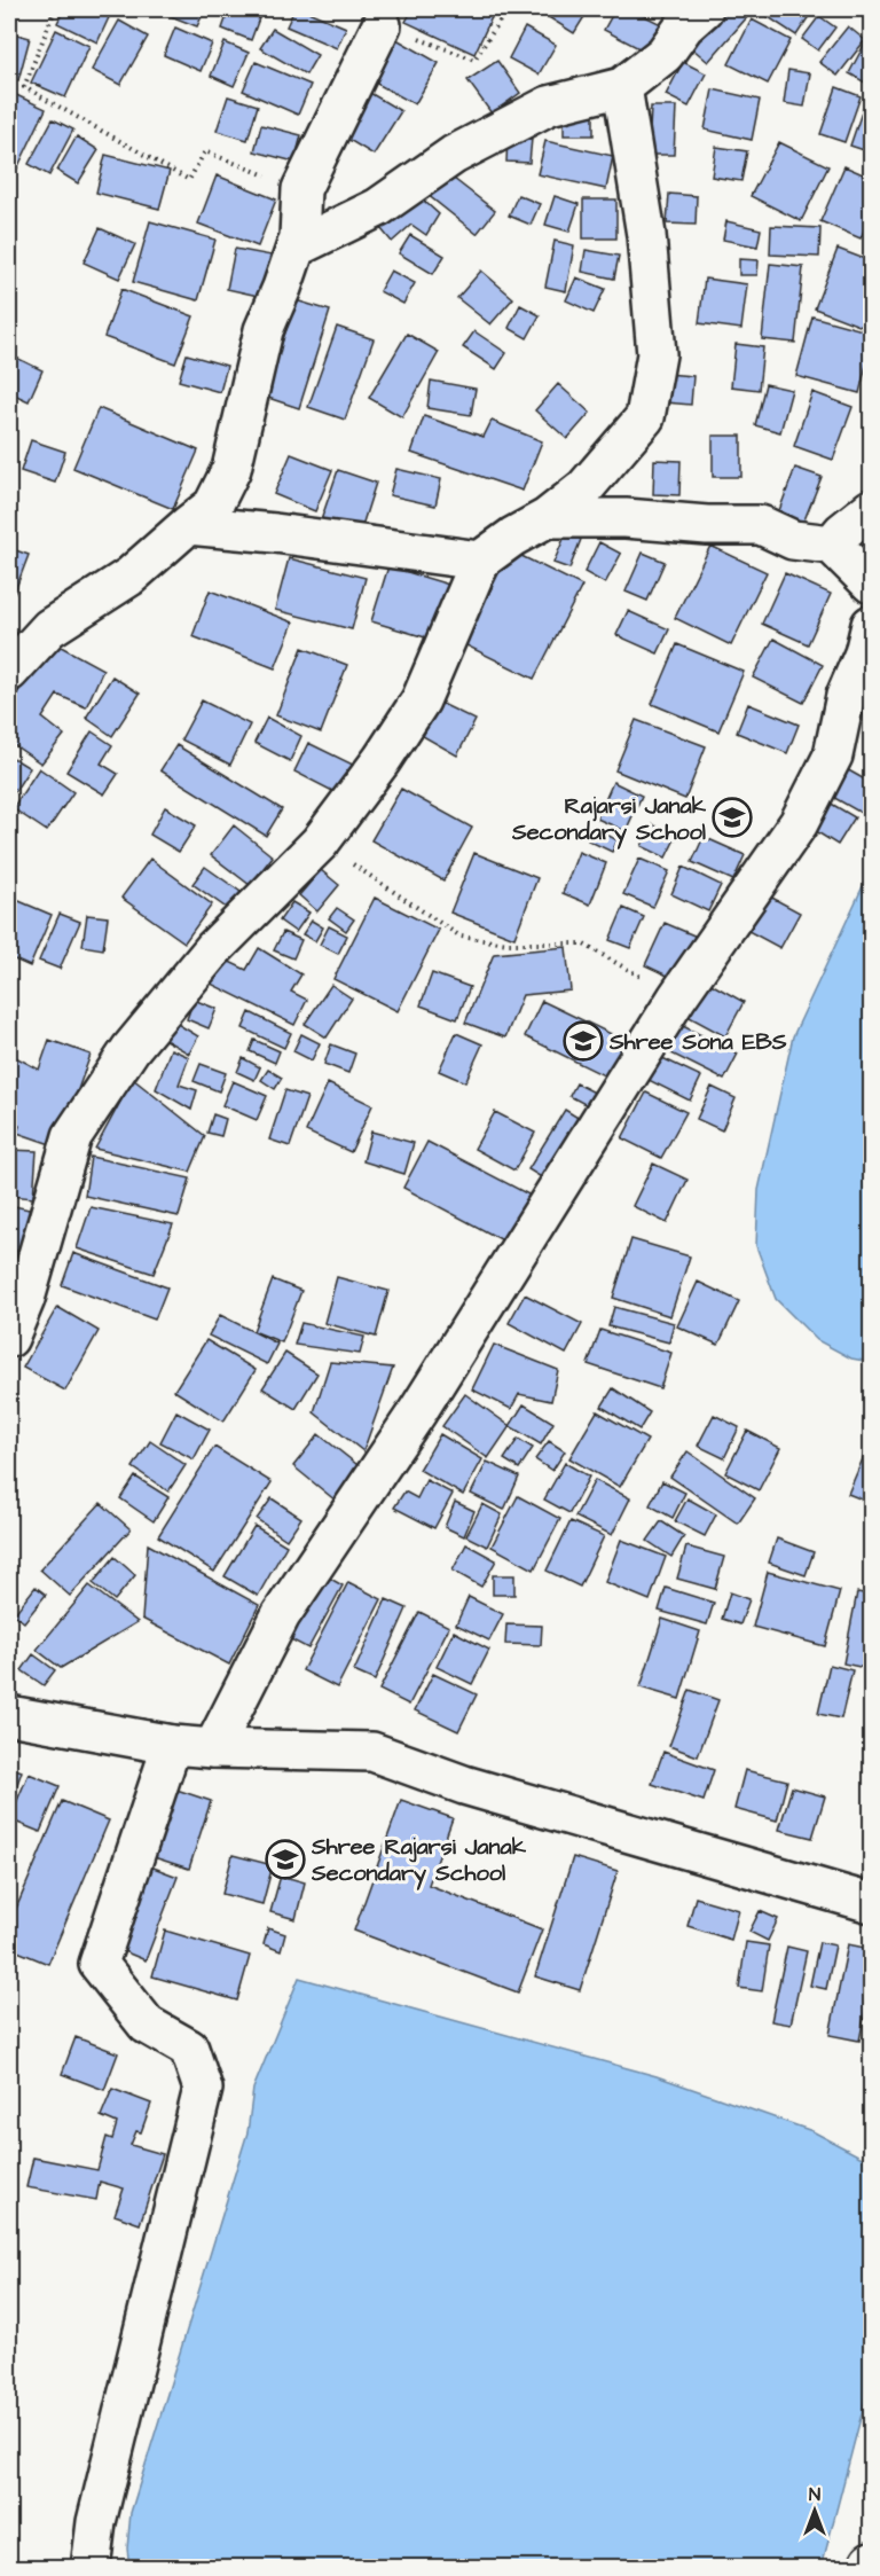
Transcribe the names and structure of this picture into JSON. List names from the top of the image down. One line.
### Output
{"places":{"school or university":["Rajarsi Janak Secondary School","Shree Sona EBS","Shree Rajarsi Janak Secondary School"]},"north":"top"}
